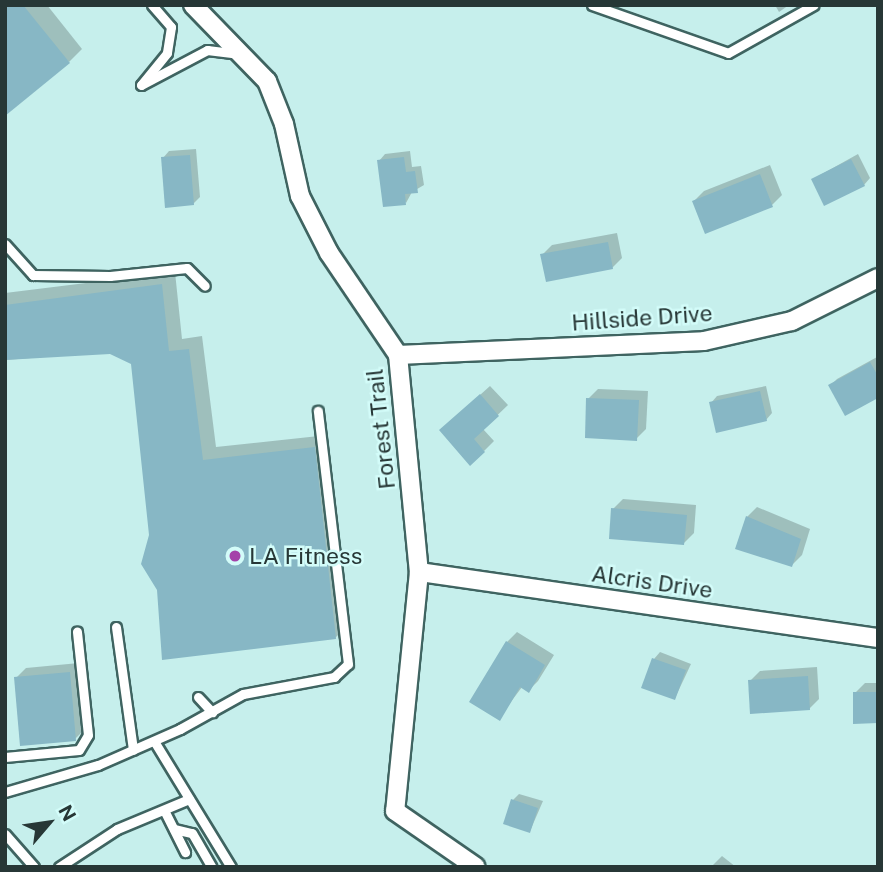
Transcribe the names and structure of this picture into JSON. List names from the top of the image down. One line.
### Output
{"streets":{"street":["Hillside Drive","Forest Trail","Alcris Drive"]},"crossings":[["Hillside Drive","Forest Trail"],["Forest Trail","Alcris Drive"]],"places":["LA Fitness"],"north":"top right"}
